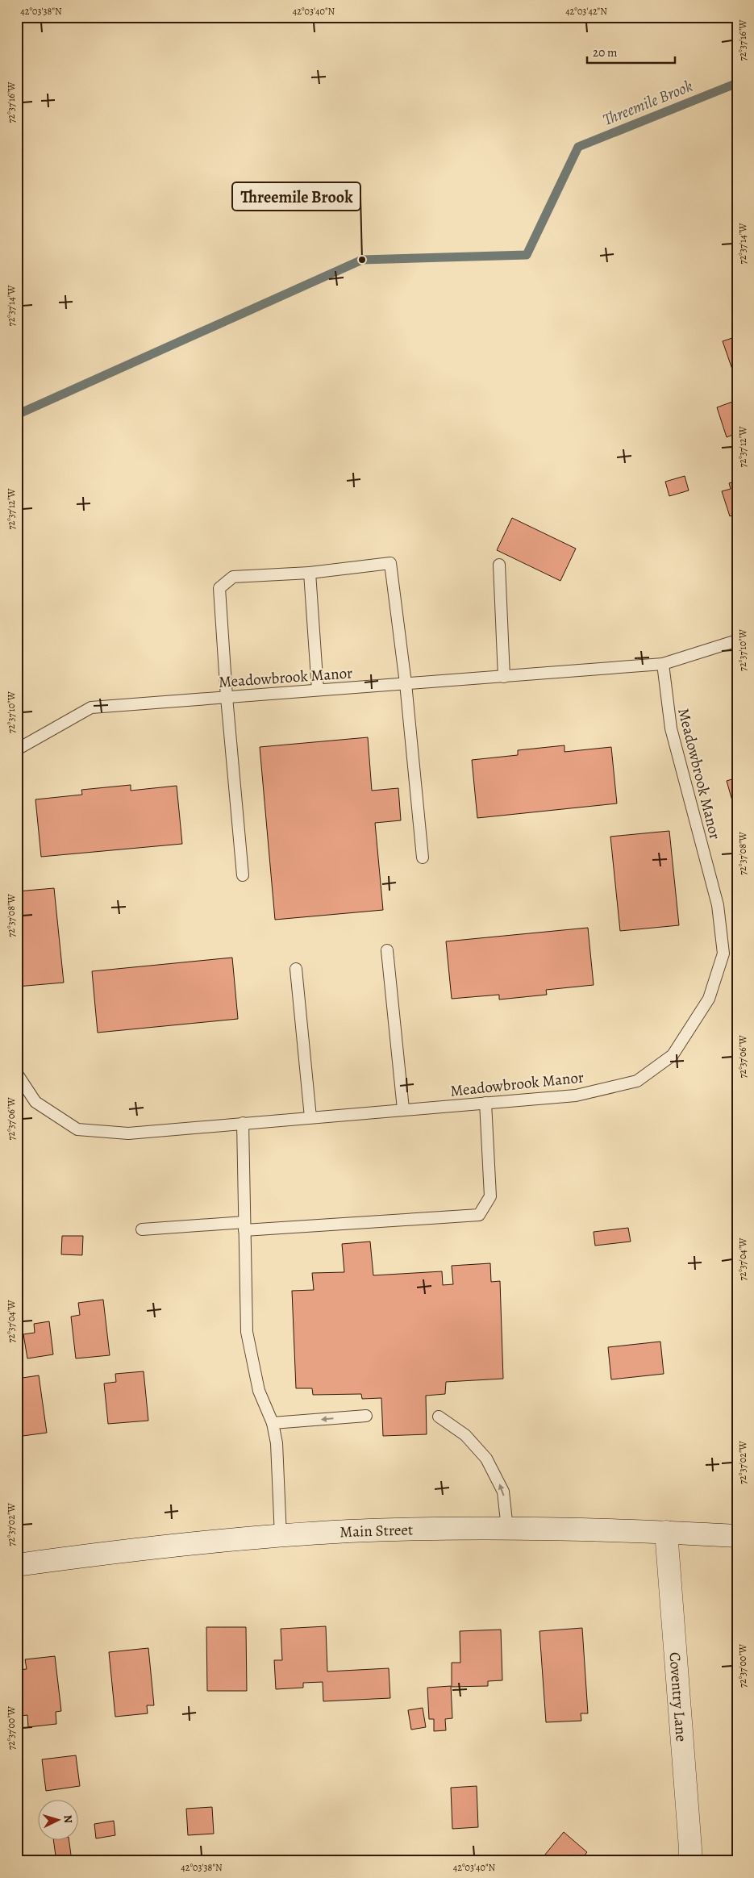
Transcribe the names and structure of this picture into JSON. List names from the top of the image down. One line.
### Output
{"streets":{"main road":["Main Street","Coventry Lane"],"lane":["Meadowbrook Manor"]},"crossings":[["Main Street","Coventry Lane"]],"water":["Threemile Brook"],"places":["Threemile Brook"],"scale_bar":"20 m","north":"right","coordinates":["42°03'38\"N","42°03'40\"N","42°03'42\"N","72°37'16\"W","72°37'14\"W","72°37'12\"W","72°37'10\"W","72°37'08\"W","72°37'06\"W","72°37'04\"W","72°37'02\"W","72°37'00\"W"]}
